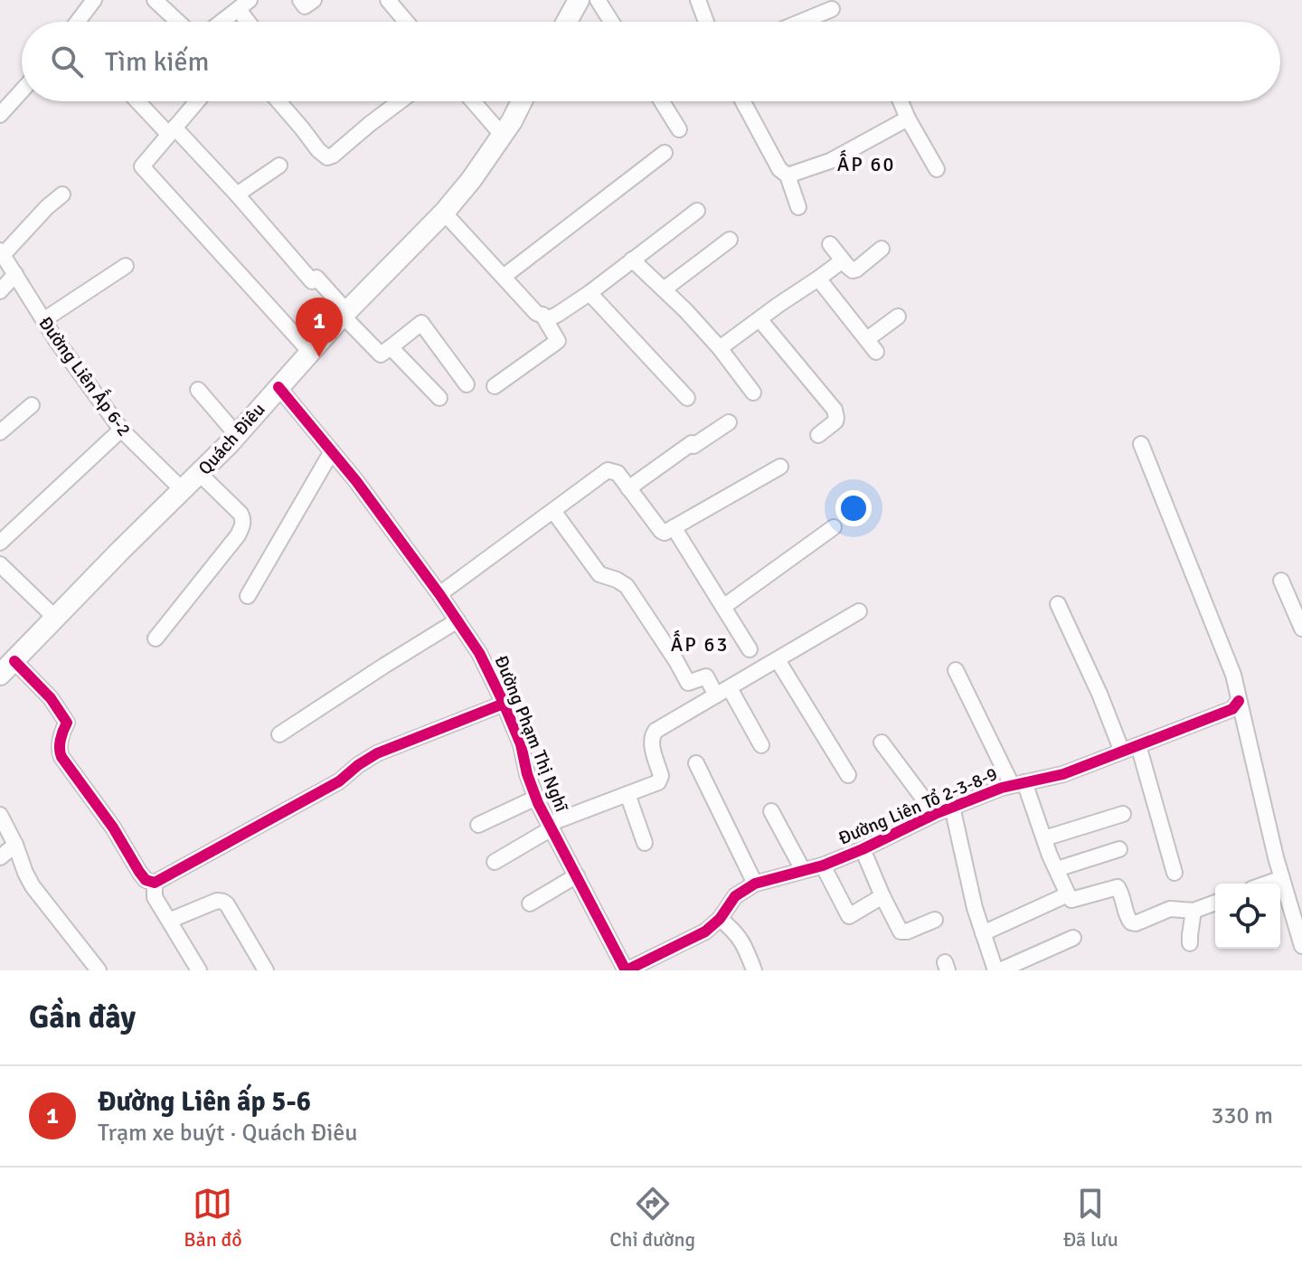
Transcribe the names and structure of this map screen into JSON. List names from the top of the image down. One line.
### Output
{"streets":{"main road":["Quách Điêu"],"street":["Đường Liên Ấp 6-2","Đường Phạm Thị Nghĩ","Đường Liên Tổ 2-3-8-9"]},"crossings":[["Đường Liên Ấp 6-2","Quách Điêu"],["Quách Điêu","Đường Phạm Thị Nghĩ"],["Đường Phạm Thị Nghĩ","Đường Liên Tổ 2-3-8-9"]],"districts":["ẤP 60","ẤP 63"],"page":{"search":"Tìm kiếm","pins":"1","heading":"Gần đây","list":[{"mark":"1","name":"Đường Liên ấp 5-6","note":"Trạm xe buýt · Quách Điêu","value":"330 m"}],"nav":["Bản đồ","Chỉ đường","Đã lưu"]}}
